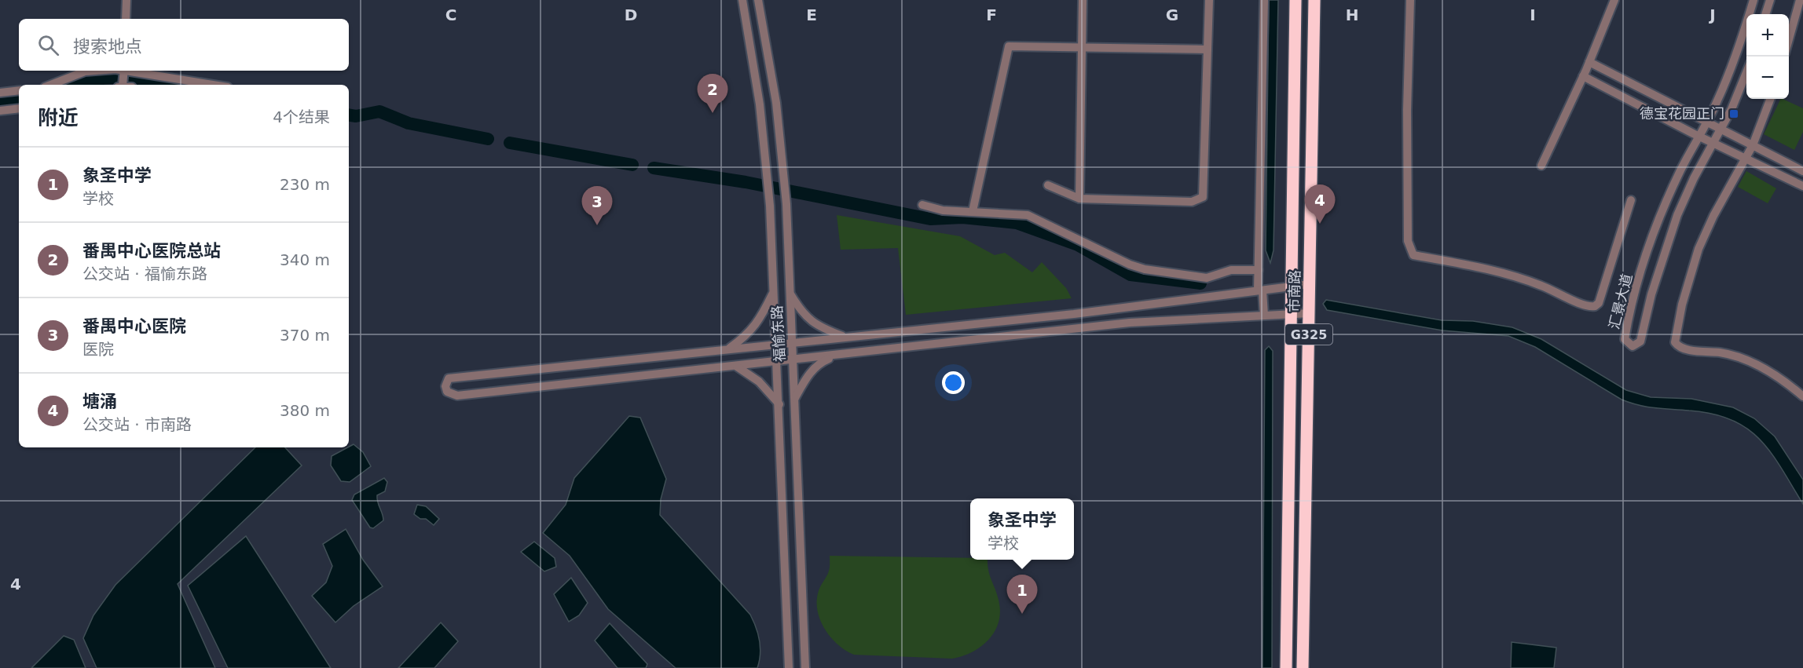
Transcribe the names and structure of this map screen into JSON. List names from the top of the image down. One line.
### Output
{"streets":{"highway":["市南路","G325"],"street":["汇景大道","福愉东路"]},"places":{"transit":["德宝花园正门"]},"page":{"map_buttons":["+","−"],"search":"搜索地点","pins":["2","4","3","1"],"heading":["附近","4个结果"],"list":[{"mark":"1","name":"象圣中学","note":"学校","value":"230 m"},{"mark":"2","name":"番禺中心医院总站","note":"公交站 · 福愉东路","value":"340 m"},{"mark":"3","name":"番禺中心医院","note":"医院","value":"370 m"},{"mark":"4","name":"塘涌","note":"公交站 · 市南路","value":"380 m"}],"popup":["象圣中学","学校"]},"grid":{"columns":["C","D","E","F","G","H","I","J"],"rows":["4"]}}
